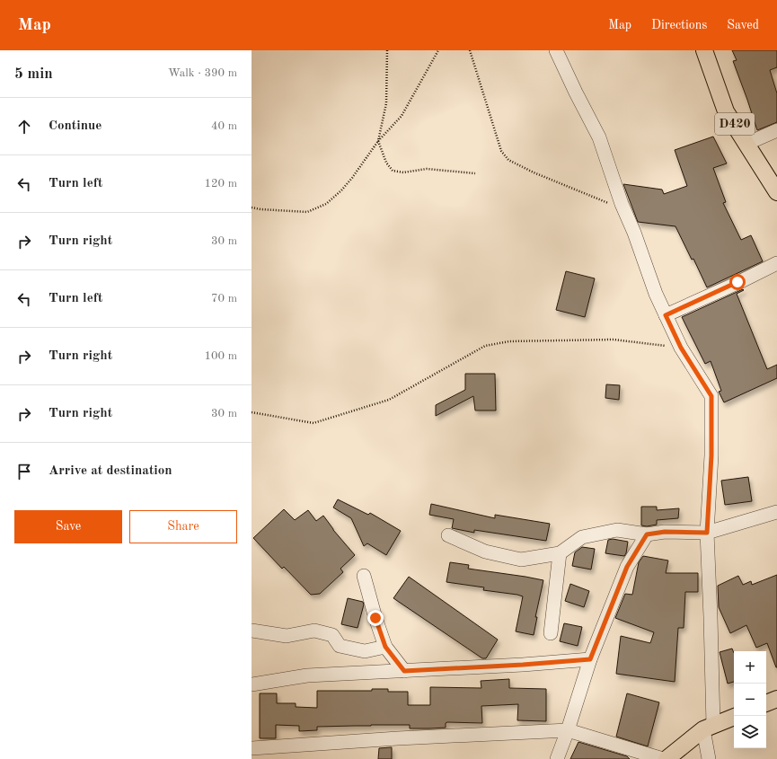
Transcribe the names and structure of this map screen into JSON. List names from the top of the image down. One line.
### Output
{"streets":{"main road":["D420"]},"page":{"header":"Map","nav":["Map","Directions","Saved"],"heading":["5 min","Walk · 390 m"],"list":[["Continue","40 m"],["Turn left","120 m"],["Turn right","30 m"],["Turn left","70 m"],["Turn right","100 m"],["Turn right","30 m"],"Arrive at destination"],"buttons":["Save","Share"],"map_buttons":["+","−"]}}
